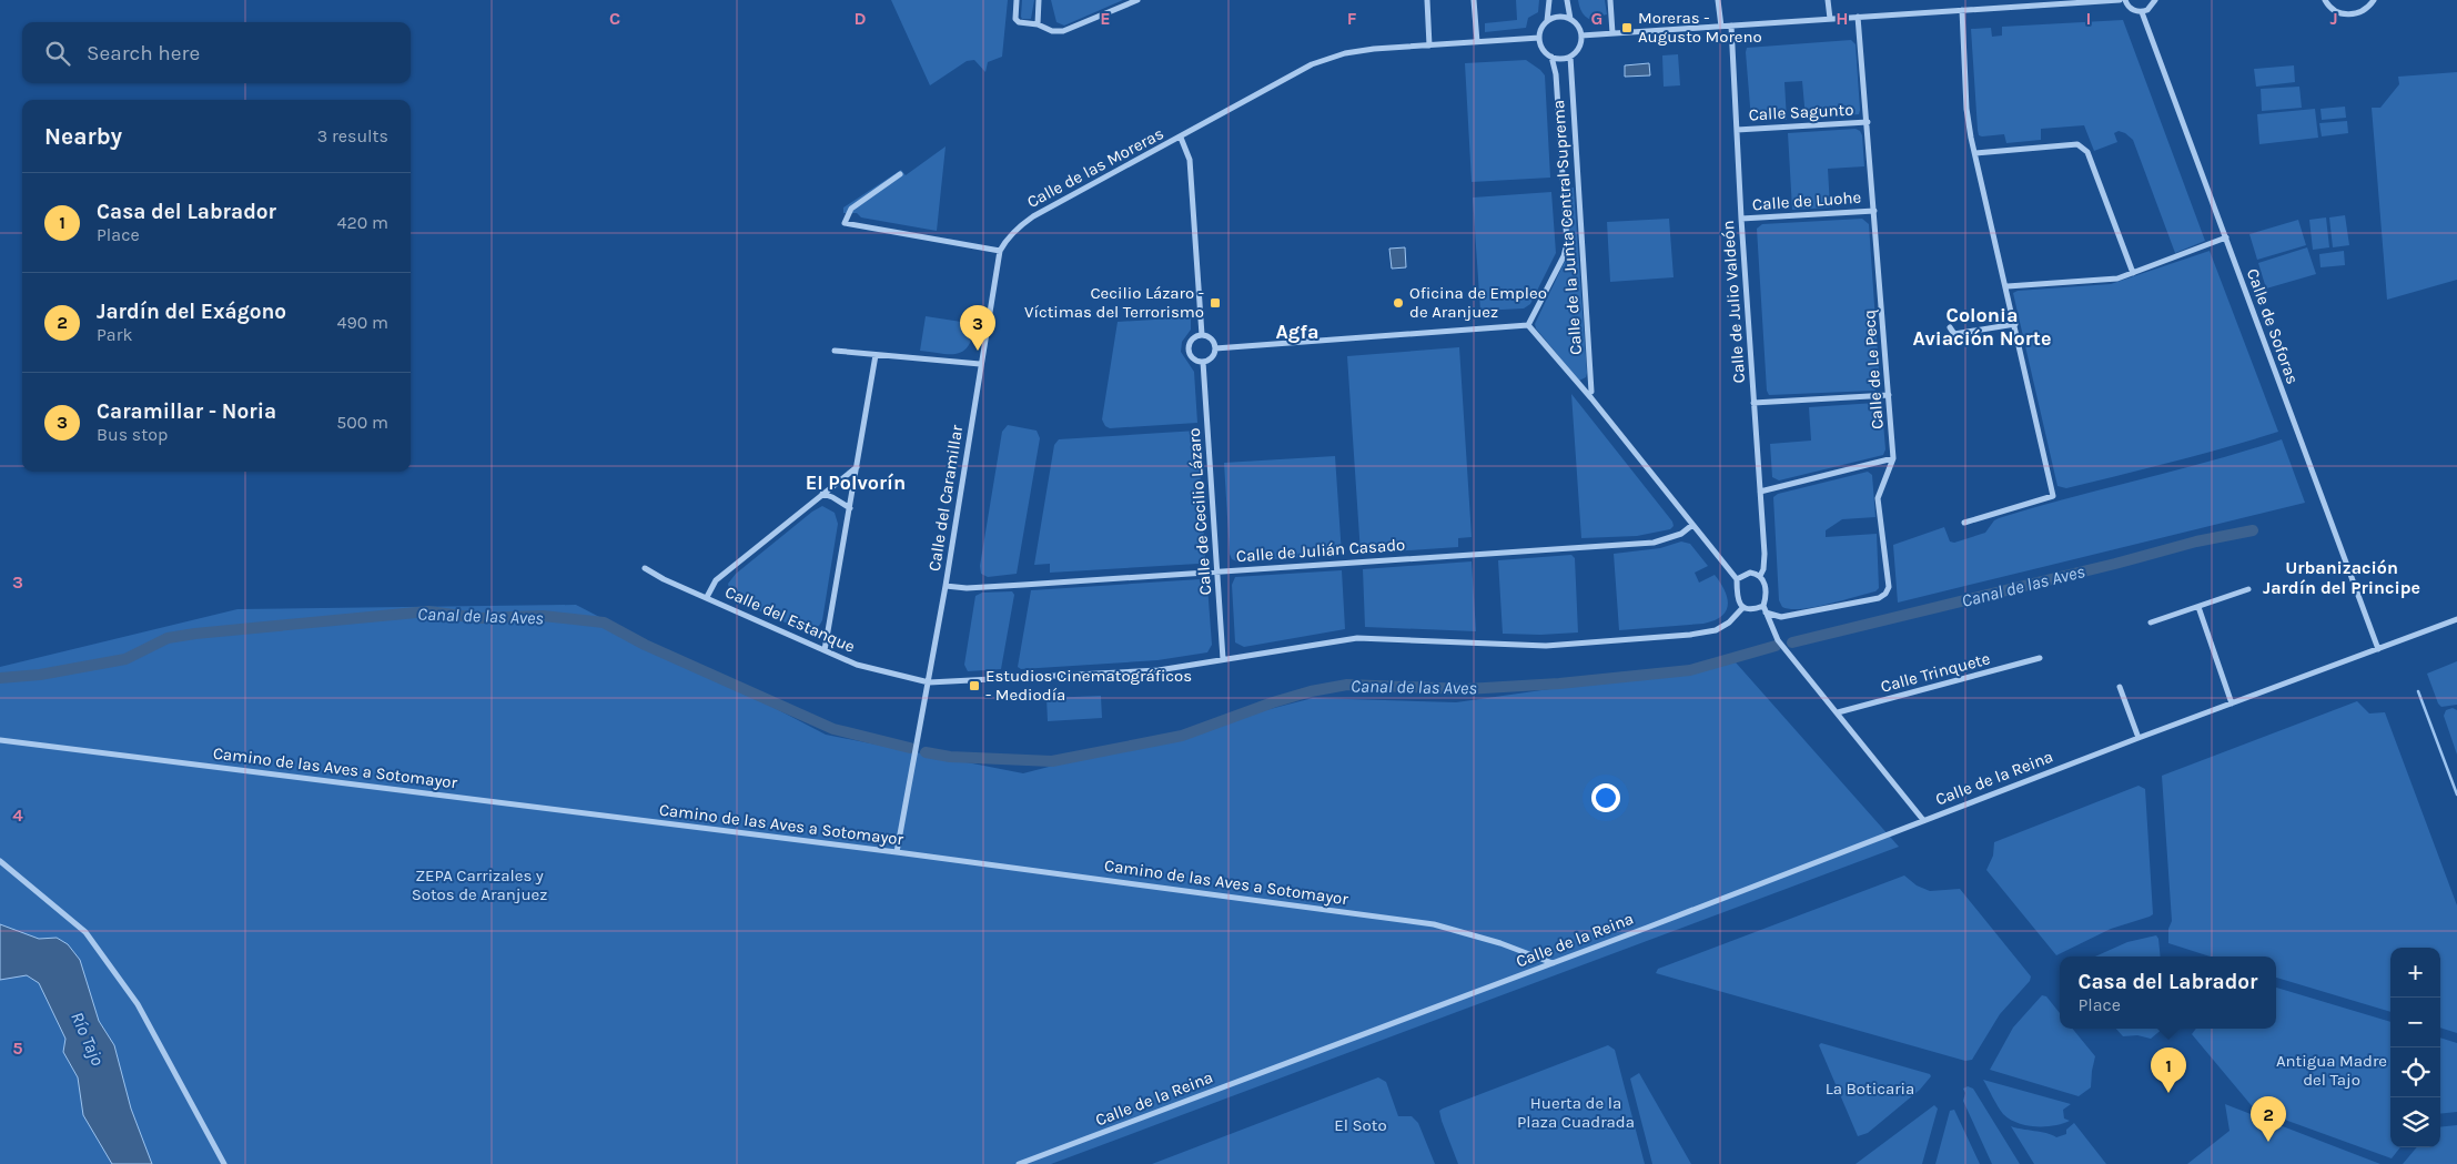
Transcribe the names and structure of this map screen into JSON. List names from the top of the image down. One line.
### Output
{"streets":{"street":["Calle Sagunto","Calle de las Moreras","Calle de Luohe","Calle de la Junta Central Suprema","Calle de Julio Valdeón","Calle de Soforas","Calle de Le Pecq","Calle del Caramillar","Calle de Cecilio Lázaro","Calle de Julián Casado","Calle del Estanque","Calle Trinquete","Camino de las Aves a Sotomayor","Calle de la Reina"]},"crossings":[["Calle Sagunto","Calle de Julio Valdeón"],["Calle Sagunto","Calle de Le Pecq"],["Calle de las Moreras","Calle de la Junta Central Suprema"],["Calle de las Moreras","Calle del Caramillar"],["Calle de Luohe","Calle de Julio Valdeón"],["Calle de Luohe","Calle de Le Pecq"],["Calle de la Junta Central Suprema","Calle de Julio Valdeón"],["Calle de la Junta Central Suprema","Calle de Le Pecq"],["Calle de la Junta Central Suprema","Calle de Julián Casado"],["Calle de la Junta Central Suprema","Calle del Estanque"],["Calle de Julio Valdeón","Calle de Le Pecq"],["Calle de Julio Valdeón","Calle del Estanque"],["Calle de Soforas","Calle de la Reina"],["Calle de Le Pecq","Calle del Estanque"],["Calle del Caramillar","Calle de Julián Casado"],["Calle del Caramillar","Calle del Estanque"],["Calle del Caramillar","Camino de las Aves a Sotomayor"],["Calle de Cecilio Lázaro","Calle de Julián Casado"],["Calle de Cecilio Lázaro","Calle del Estanque"],["Camino de las Aves a Sotomayor","Calle de la Reina"]],"districts":["Colonia Aviación Norte","Agfa","El Polvorín","Urbanización Jardín del Principe"],"water":["Canal de las Aves","Río Tajo"],"parks":["ZEPA Carrizales y Sotos de Aranjuez","Antigua Madre del Tajo","La Boticaria","Huerta de la Plaza Cuadrada","El Soto"],"places":{"transit":["Moreras - Augusto Moreno","Cecilio Lázaro - Víctimas del Terrorismo","Estudios Cinematográficos - Mediodía"],"other":["Oficina de Empleo de Aranjuez"]},"page":{"search":"Search here","heading":["Nearby","3 results"],"list":[{"mark":"1","name":"Casa del Labrador","note":"Place","value":"420 m"},{"mark":"2","name":"Jardín del Exágono","note":"Park","value":"490 m"},{"mark":"3","name":"Caramillar - Noria","note":"Bus stop","value":"500 m"}],"pins":["3","1","2"],"map_buttons":["+","−"],"popup":["Casa del Labrador","Place"]},"grid":{"columns":["C","D","E","F","G","H","I","J"],"rows":["3","4","5"]}}
